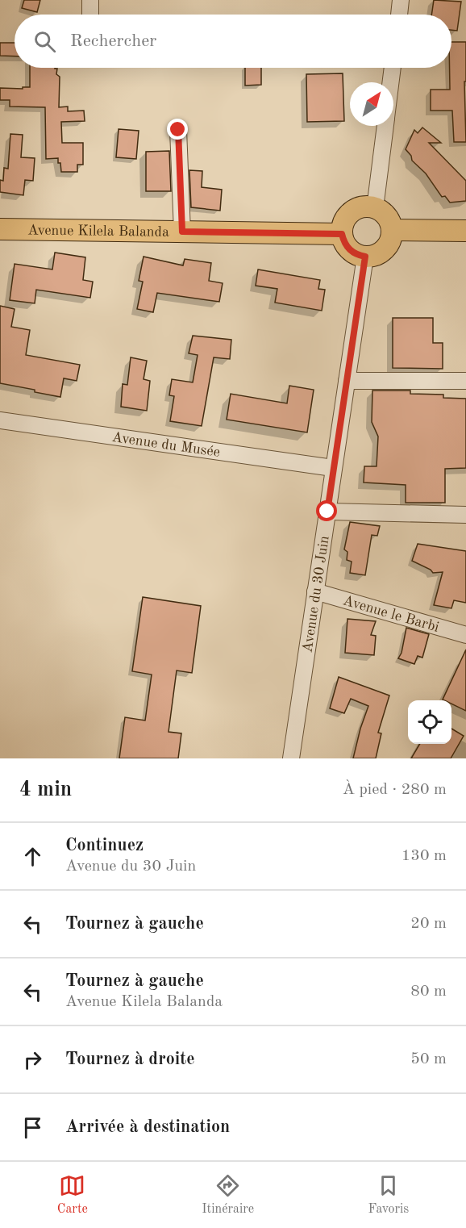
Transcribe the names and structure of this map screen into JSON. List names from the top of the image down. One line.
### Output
{"streets":{"main road":["Avenue Kilela Balanda"],"street":["Avenue du Musée","Avenue du 30 Juin","Avenue le Barbi"]},"crossings":[["Avenue Kilela Balanda","Avenue du 30 Juin"],["Avenue du Musée","Avenue du 30 Juin"],["Avenue du 30 Juin","Avenue le Barbi"]],"north":"top right","page":{"search":"Rechercher","heading":["4 min","À pied · 280 m"],"list":[["Continuez","Avenue du 30 Juin","130 m"],["Tournez à gauche","20 m"],["Tournez à gauche","Avenue Kilela Balanda","80 m"],["Tournez à droite","50 m"],"Arrivée à destination"],"nav":["Carte","Itinéraire","Favoris"]}}
